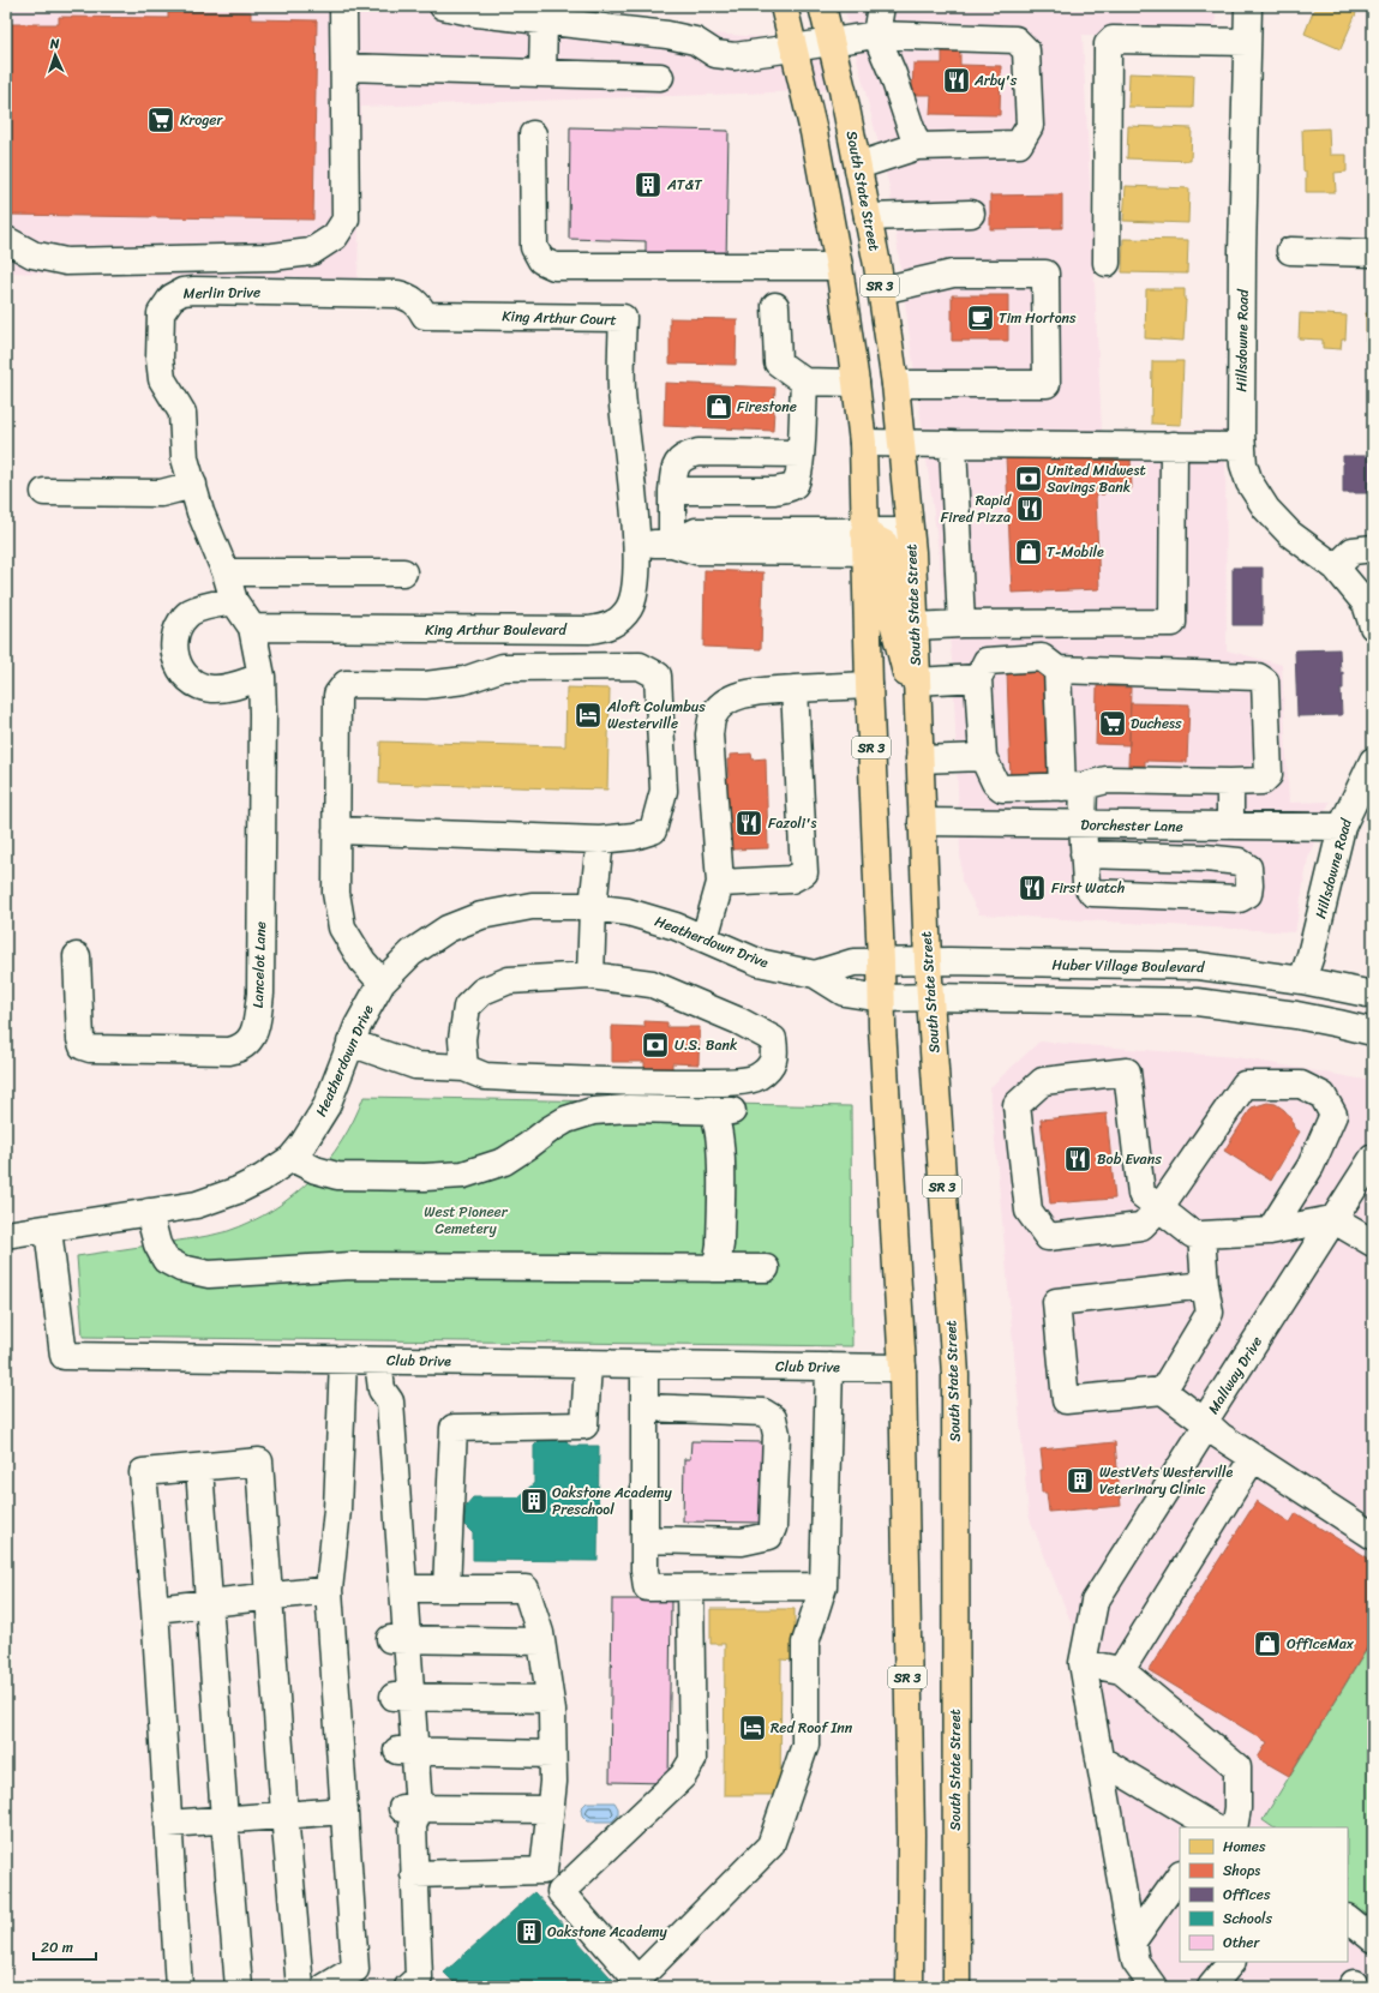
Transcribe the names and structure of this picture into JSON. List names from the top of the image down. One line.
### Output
{"streets":{"main road":["South State Street","SR 3"],"street":["Merlin Drive","King Arthur Court","Hillsdowne Road","King Arthur Boulevard","Dorchester Lane","Heatherdown Drive","Lancelot Lane","Huber Village Boulevard","Club Drive","Mallway Drive"]},"crossings":[["South State Street","Dorchester Lane"],["South State Street","Heatherdown Drive"],["South State Street","Huber Village Boulevard"],["South State Street","Club Drive"],["Merlin Drive","King Arthur Court"],["Merlin Drive","King Arthur Boulevard"],["Merlin Drive","Lancelot Lane"],["King Arthur Court","King Arthur Boulevard"],["Hillsdowne Road","Dorchester Lane"],["Hillsdowne Road","Huber Village Boulevard"],["King Arthur Boulevard","Lancelot Lane"],["Heatherdown Drive","Huber Village Boulevard"],["Heatherdown Drive","Club Drive"]],"parks":["West Pioneer Cemetery"],"places":{"restaurant":["Arby's","Rapid Fired Pizza","Fazoli's","First Watch","Bob Evans"],"supermarket":["Kroger","Duchess"],"building":["AT&T","WestVets Westerville Veterinary Clinic","Oakstone Academy Preschool","Oakstone Academy"],"cafe":["Tim Hortons"],"shop":["Firestone","T-Mobile","OfficeMax"],"bank":["United Midwest Savings Bank","U.S. Bank"],"hotel":["Aloft Columbus Westerville","Red Roof Inn"]},"legend":["Homes","Shops","Offices","Schools","Other"],"scale_bar":"20 m","north":"top"}
